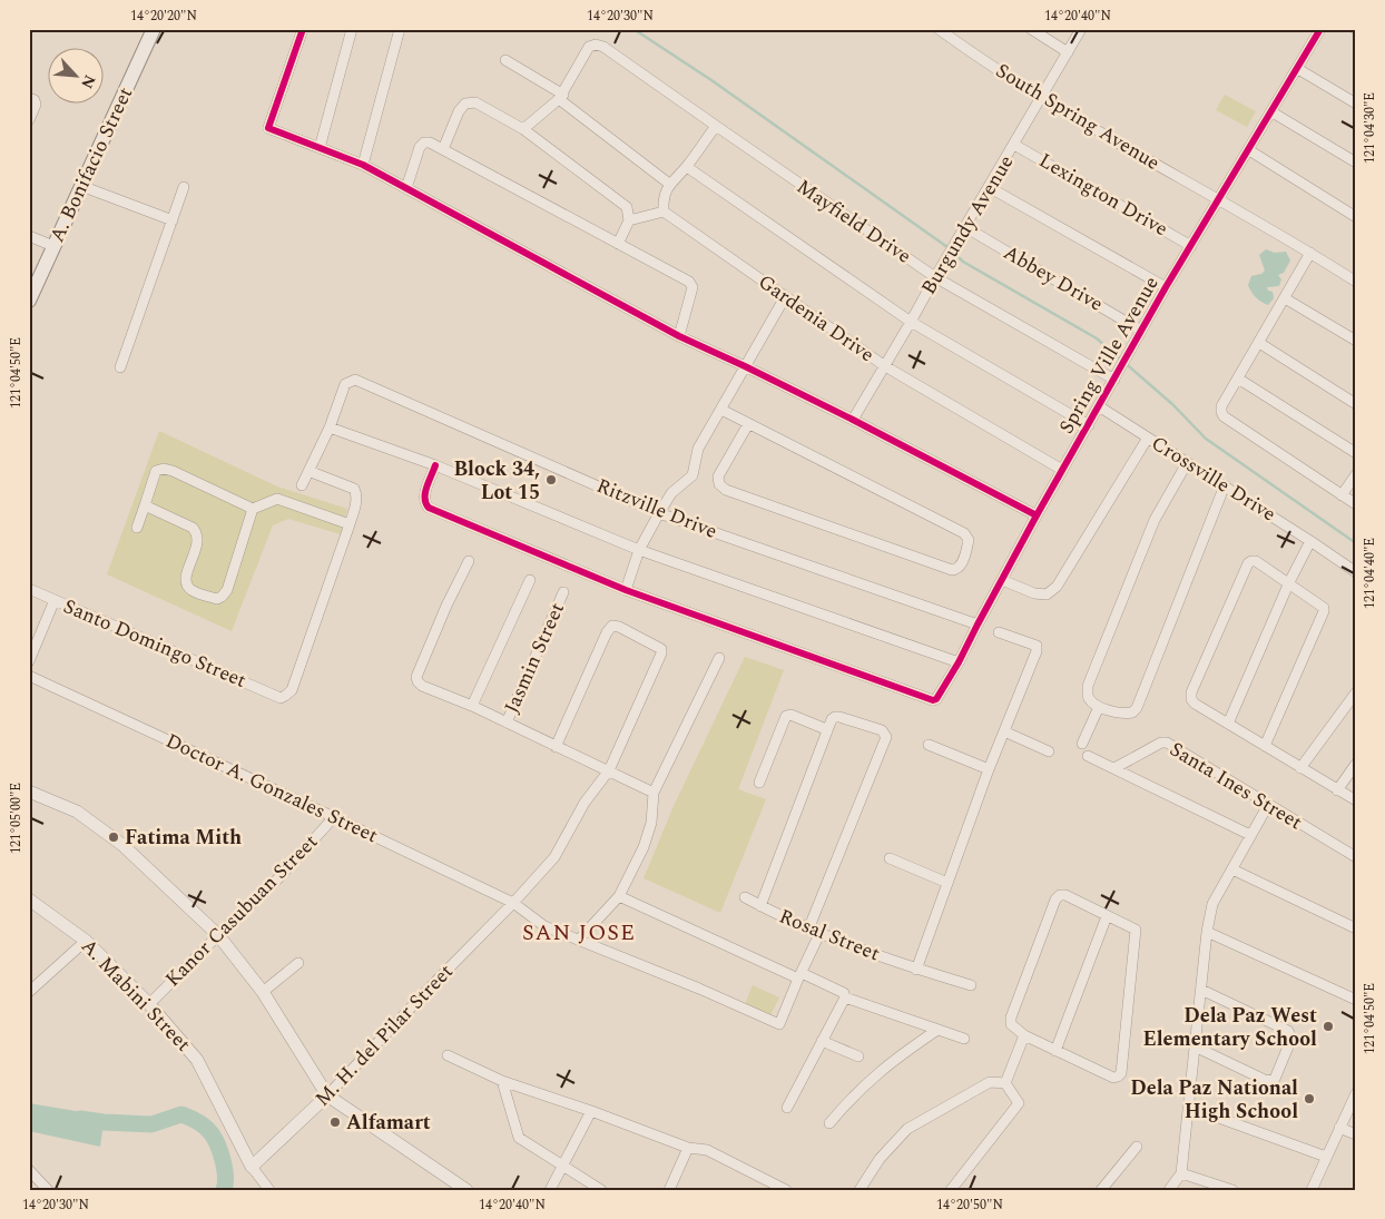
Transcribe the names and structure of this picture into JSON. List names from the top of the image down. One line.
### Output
{"streets":{"main road":["A. Bonifacio Street"],"street":["South Spring Avenue","Lexington Drive","Mayfield Drive","Burgundy Avenue","Abbey Drive","Gardenia Drive","Spring Ville Avenue","Crossville Drive","Ritzville Drive","Santo Domingo Street","Jasmin Street","Santa Ines Street","Doctor A. Gonzales Street","Kanor Casubuan Street","Rosal Street","A. Mabini Street","M. H. del Pilar Street"]},"crossings":[["South Spring Avenue","Burgundy Avenue"],["South Spring Avenue","Spring Ville Avenue"],["Lexington Drive","Burgundy Avenue"],["Lexington Drive","Spring Ville Avenue"],["Mayfield Drive","Burgundy Avenue"],["Mayfield Drive","Spring Ville Avenue"],["Burgundy Avenue","Abbey Drive"],["Burgundy Avenue","Gardenia Drive"],["Abbey Drive","Spring Ville Avenue"],["Gardenia Drive","Spring Ville Avenue"],["Spring Ville Avenue","Crossville Drive"],["Spring Ville Avenue","Ritzville Drive"],["Doctor A. Gonzales Street","Kanor Casubuan Street"],["Doctor A. Gonzales Street","M. H. del Pilar Street"],["Kanor Casubuan Street","A. Mabini Street"],["A. Mabini Street","M. H. del Pilar Street"]],"districts":["SAN JOSE"],"places":["Block 34, Lot 15","Fatima Mith","Dela Paz West Elementary School","Dela Paz National High School","Alfamart"],"north":"bottom right","coordinates":["14°20'20\"N","14°20'30\"N","14°20'40\"N","121°04'30\"E","121°04'50\"E","121°04'40\"E","121°05'00\"E","14°20'50\"N"]}
